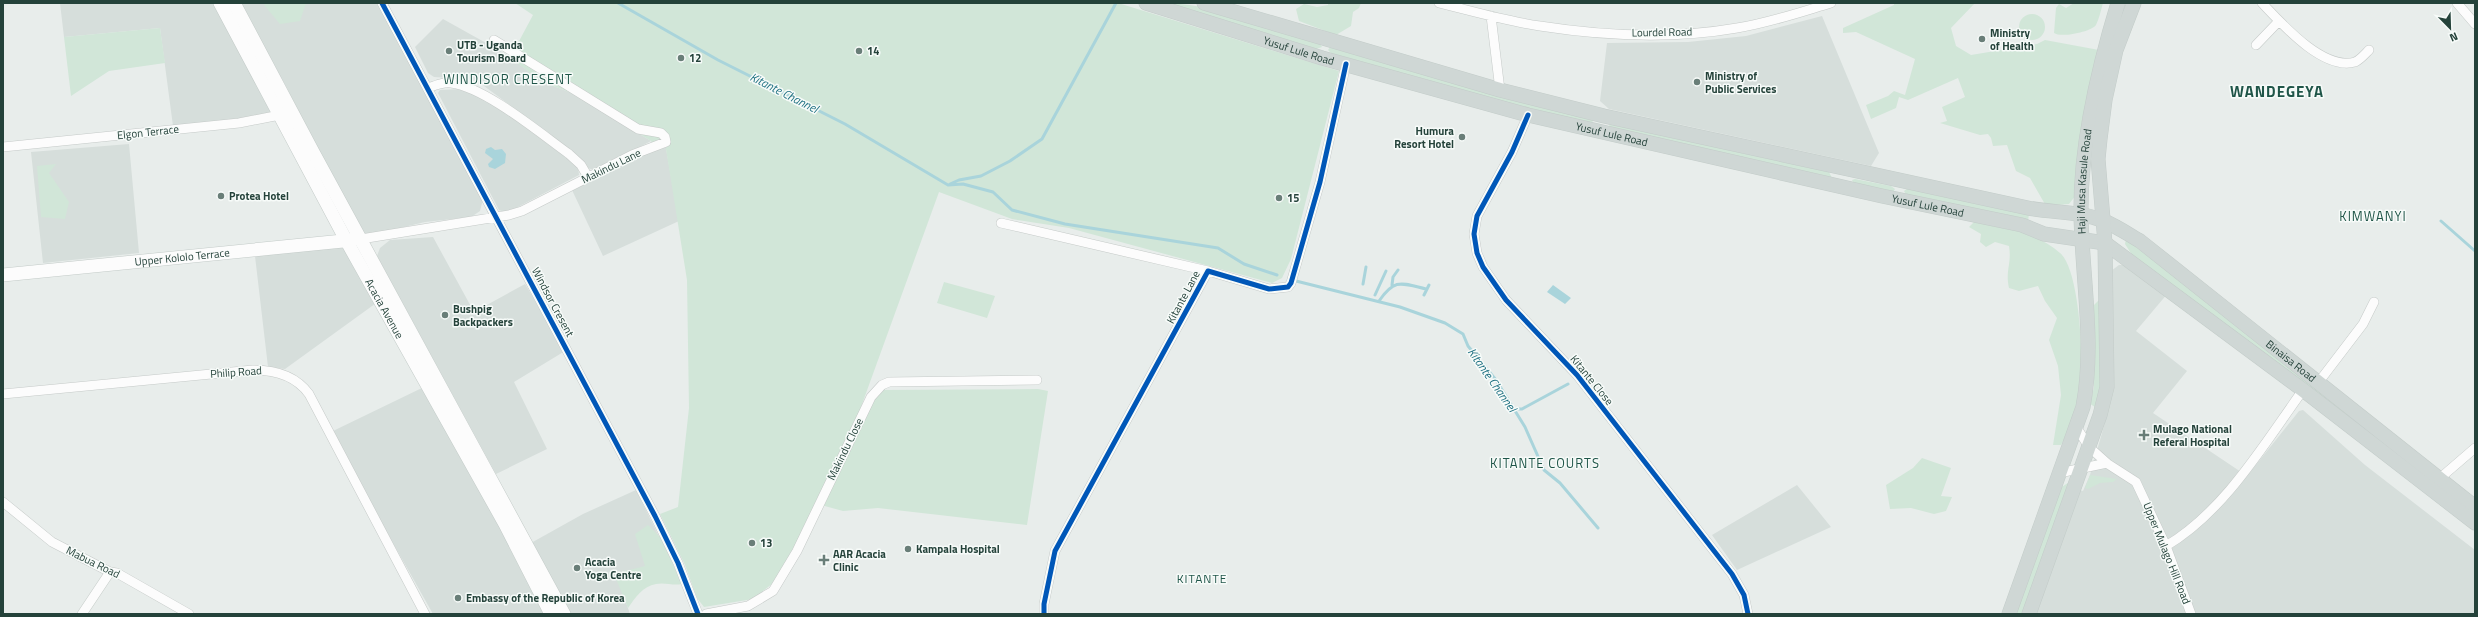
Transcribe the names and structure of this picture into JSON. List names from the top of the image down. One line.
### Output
{"streets":{"main road":["Yusuf Lule Road","Haji Musa Kasule Road","Upper Kololo Terrace","Acacia Avenue","Binaisa Road"],"street":["Lourdel Road","Elgon Terrace","Makindu Lane","Kitante Lane","Windsor Cresent","Philip Road","Kitante Close","Makindu Close","Upper Mulago Hill Road","Mabua Road"]},"crossings":[["Yusuf Lule Road","Haji Musa Kasule Road"],["Yusuf Lule Road","Kitante Lane"],["Yusuf Lule Road","Binaisa Road"],["Yusuf Lule Road","Kitante Close"],["Elgon Terrace","Acacia Avenue"],["Makindu Lane","Upper Kololo Terrace"],["Makindu Lane","Windsor Cresent"],["Makindu Lane","Acacia Avenue"],["Haji Musa Kasule Road","Binaisa Road"],["Upper Kololo Terrace","Acacia Avenue"]],"districts":["WINDISOR CRESENT","WANDEGEYA","KIMWANYI","KITANTE COURTS","KITANTE"],"water":["Kitante Channel"],"places":{"other":["Ministry of Health","UTB - Uganda Tourism Board","14","12","Ministry of Public Services","Humura Resort Hotel","Protea Hotel","15","Bushpig Backpackers","13","Kampala Hospital","Acacia Yoga Centre","Embassy of the Republic of Korea"],"health":["Mulago National Referal Hospital","AAR Acacia Clinic"]},"north":"bottom right"}
